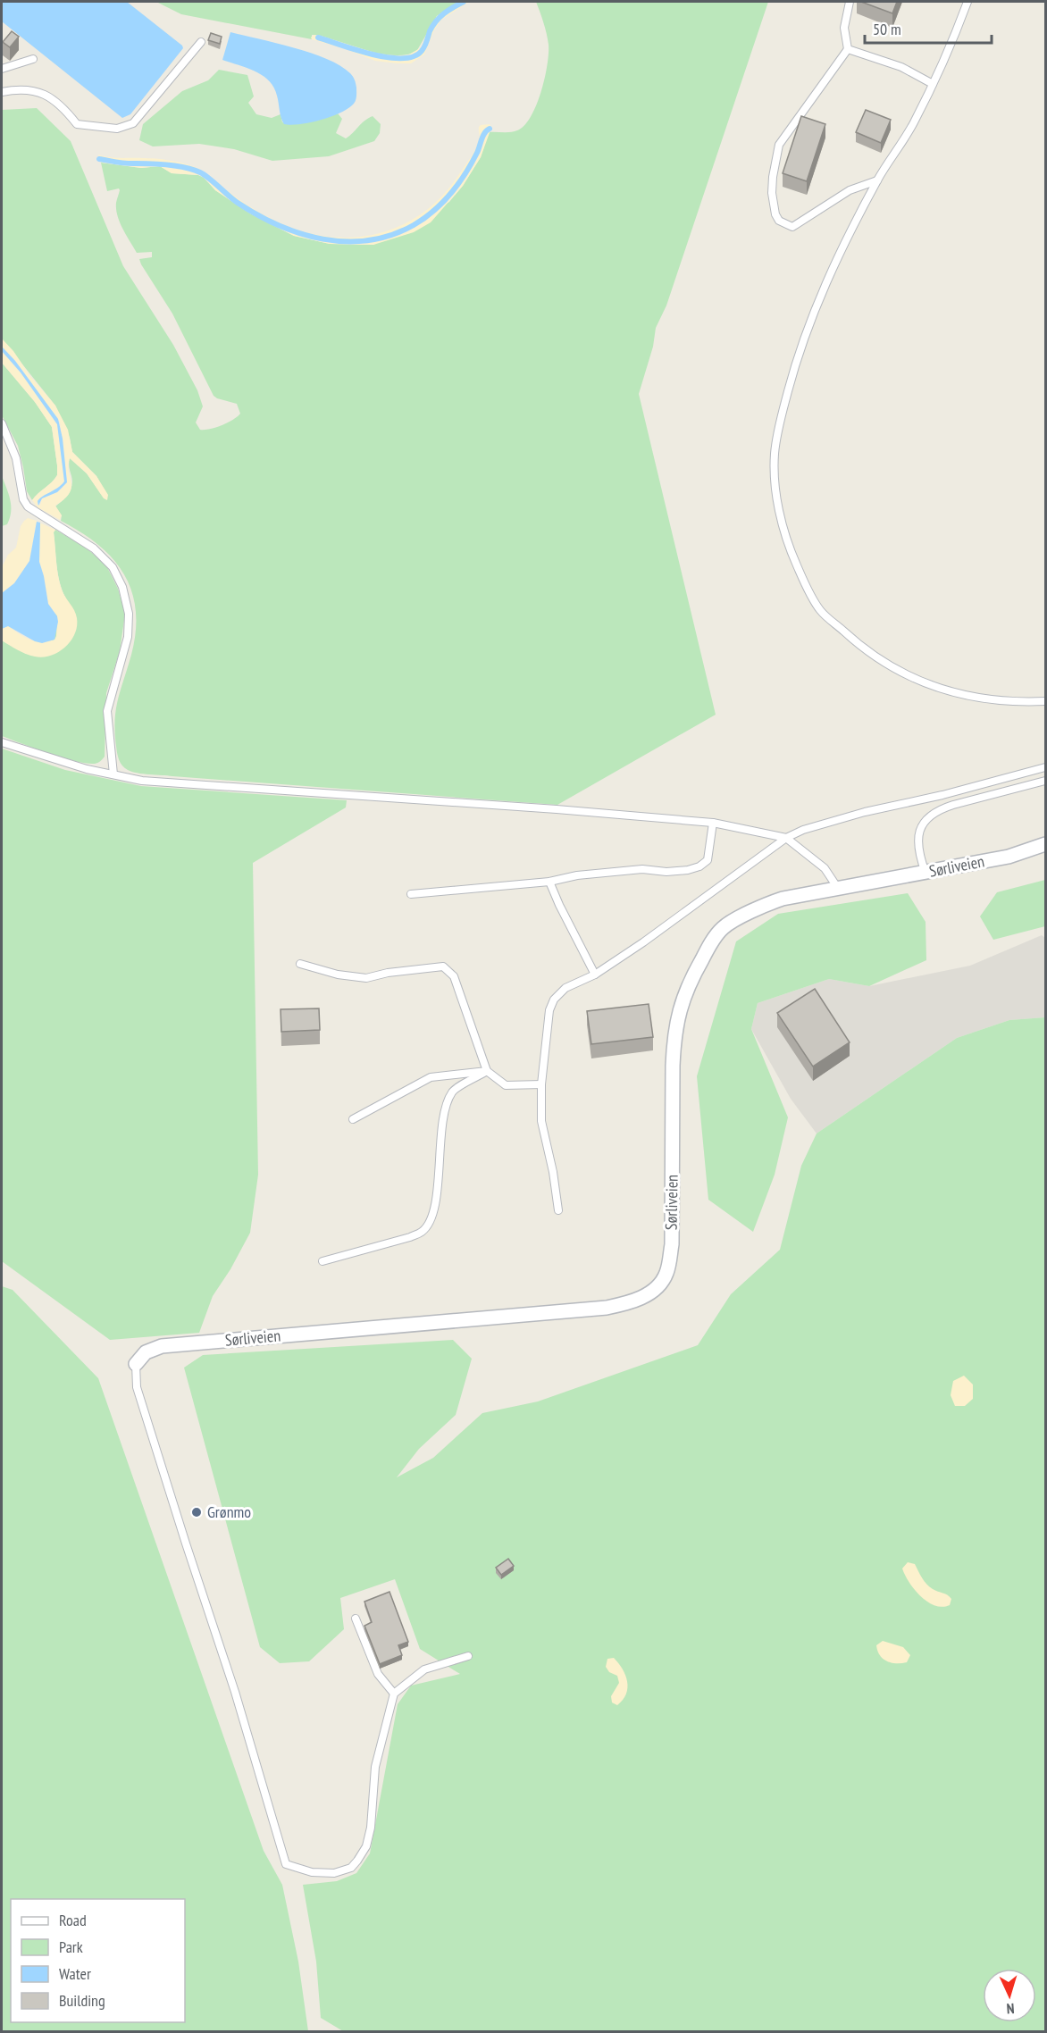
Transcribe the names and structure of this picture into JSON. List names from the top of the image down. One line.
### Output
{"streets":{"street":["Sørliveien"]},"places":["Grønmo"],"legend":["Road","Park","Water","Building"],"scale_bar":"50 m","north":"bottom"}
